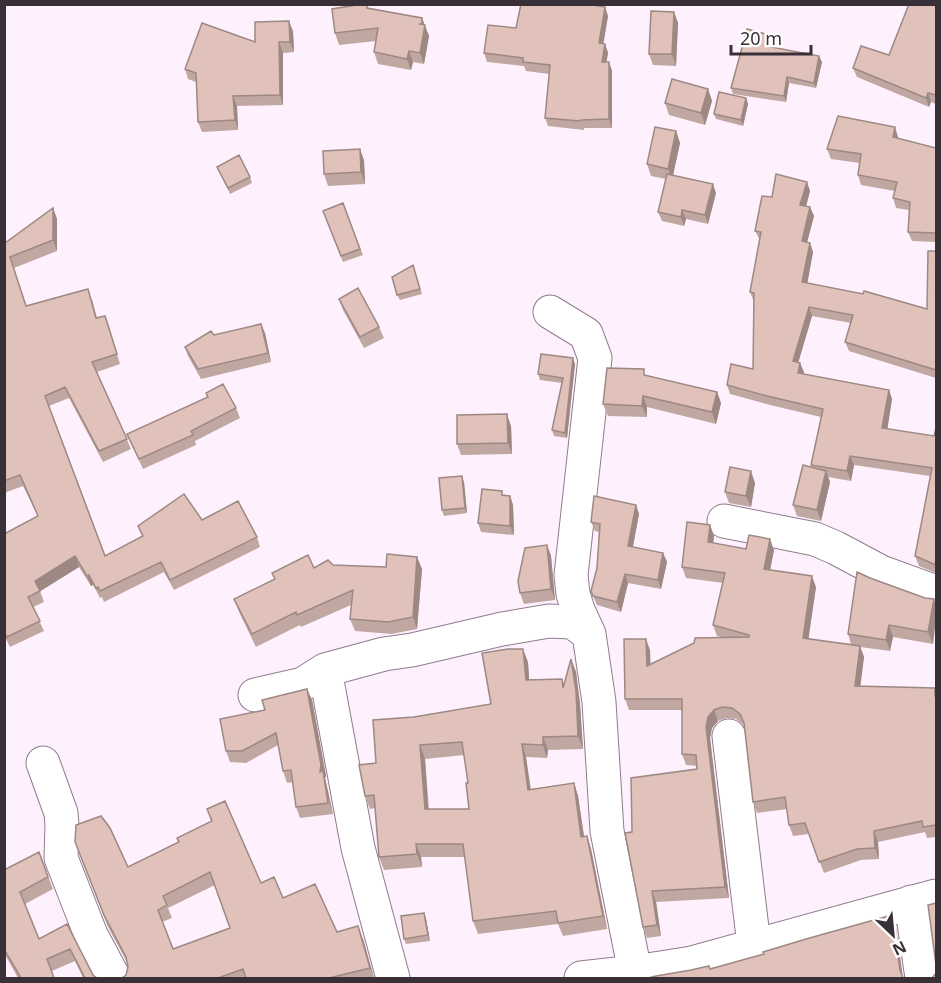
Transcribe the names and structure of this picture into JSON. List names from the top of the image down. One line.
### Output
{"scale_bar":"20 m","north":"bottom right"}
